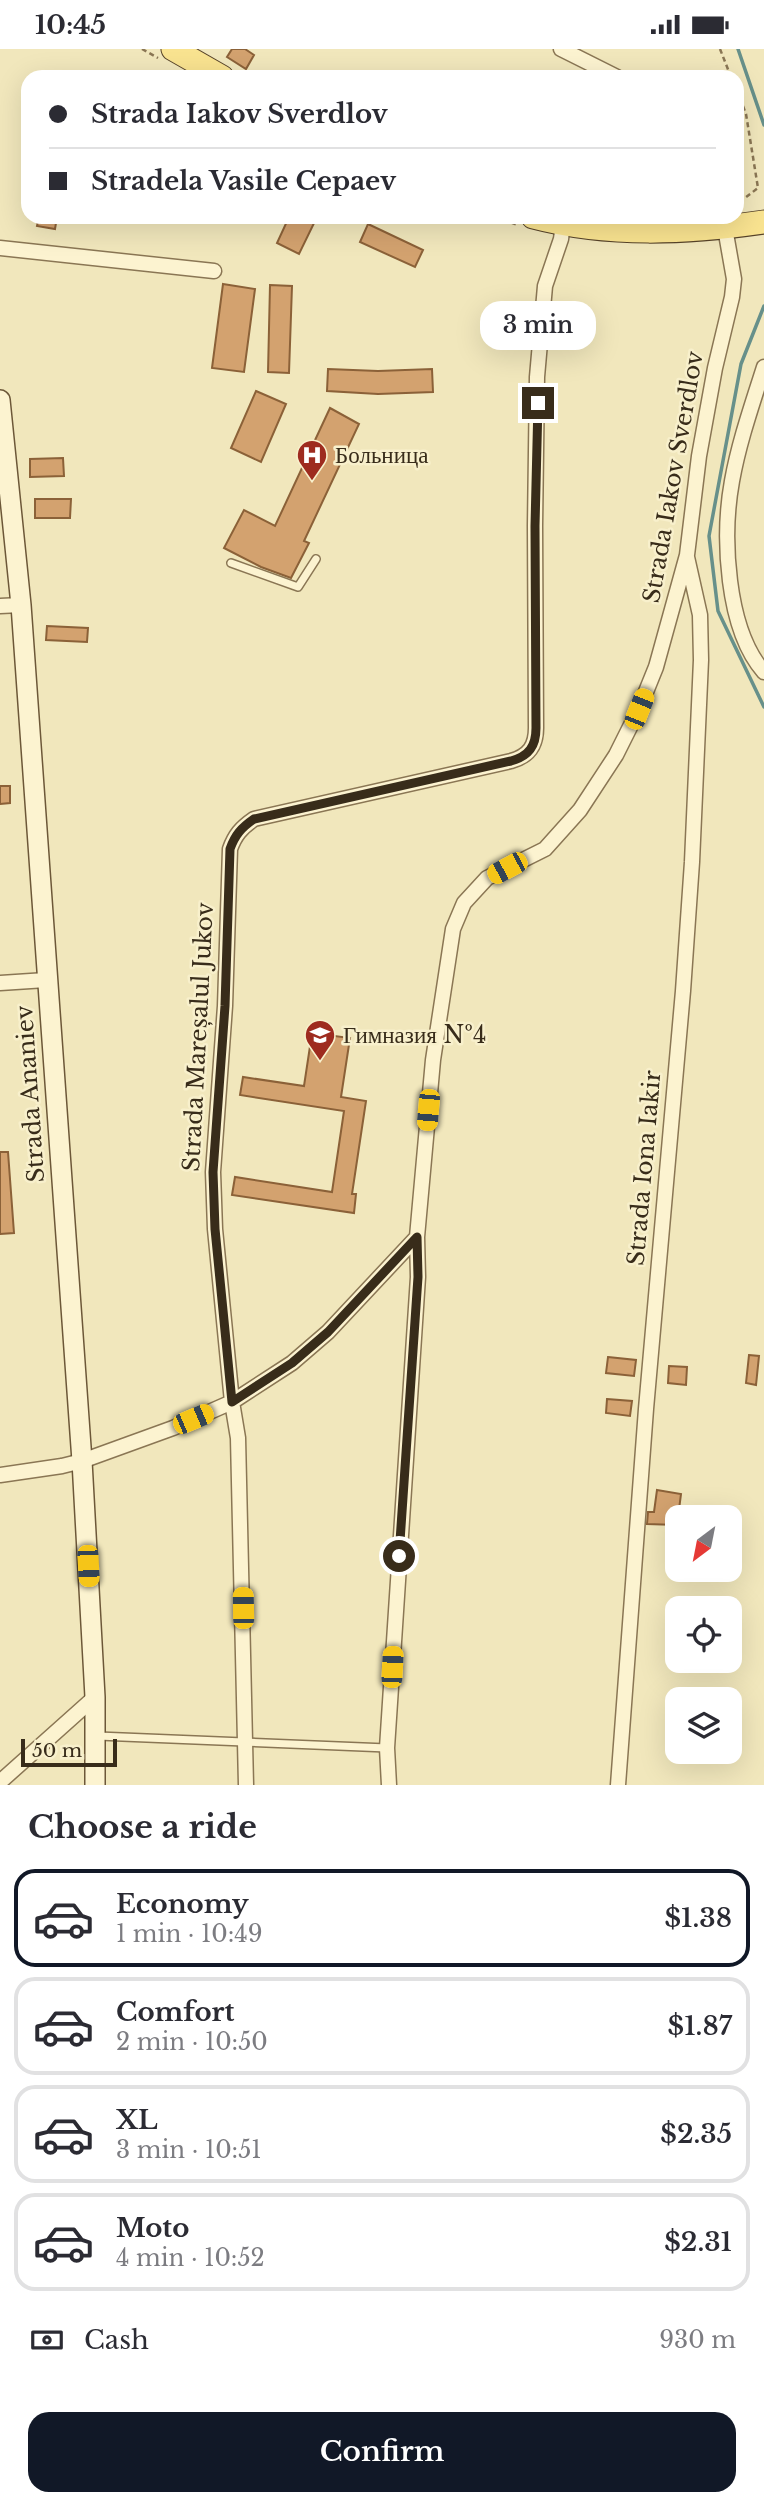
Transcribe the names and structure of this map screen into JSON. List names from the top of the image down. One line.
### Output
{"streets":{"street":["Strada Iakov Sverdlov","Strada Mareșalul Jukov","Strada Ananiev","Strada Iona Iakir"]},"crossings":[["Strada Iakov Sverdlov","Strada Iona Iakir"]],"places":{"hospital":["Больница"],"school or university":["Гимназия №4"]},"scale_bar":"50 m","north":"bottom left","page":{"status":"10:45","banner":["Strada Iakov Sverdlov","Stradela Vasile Cepaev"],"bubble":"3 min","scale":"50 m","heading":"Choose a ride","list":[{"name":"Economy","note":"1 min · 10:49","value":"$1.38"},{"name":"Comfort","note":"2 min · 10:50","value":"$1.87"},{"name":"XL","note":"3 min · 10:51","value":"$2.35"},{"name":"Moto","note":"4 min · 10:52","value":"$2.31"}],"pay":["Cash","930 m"],"buttons":"Confirm"}}
